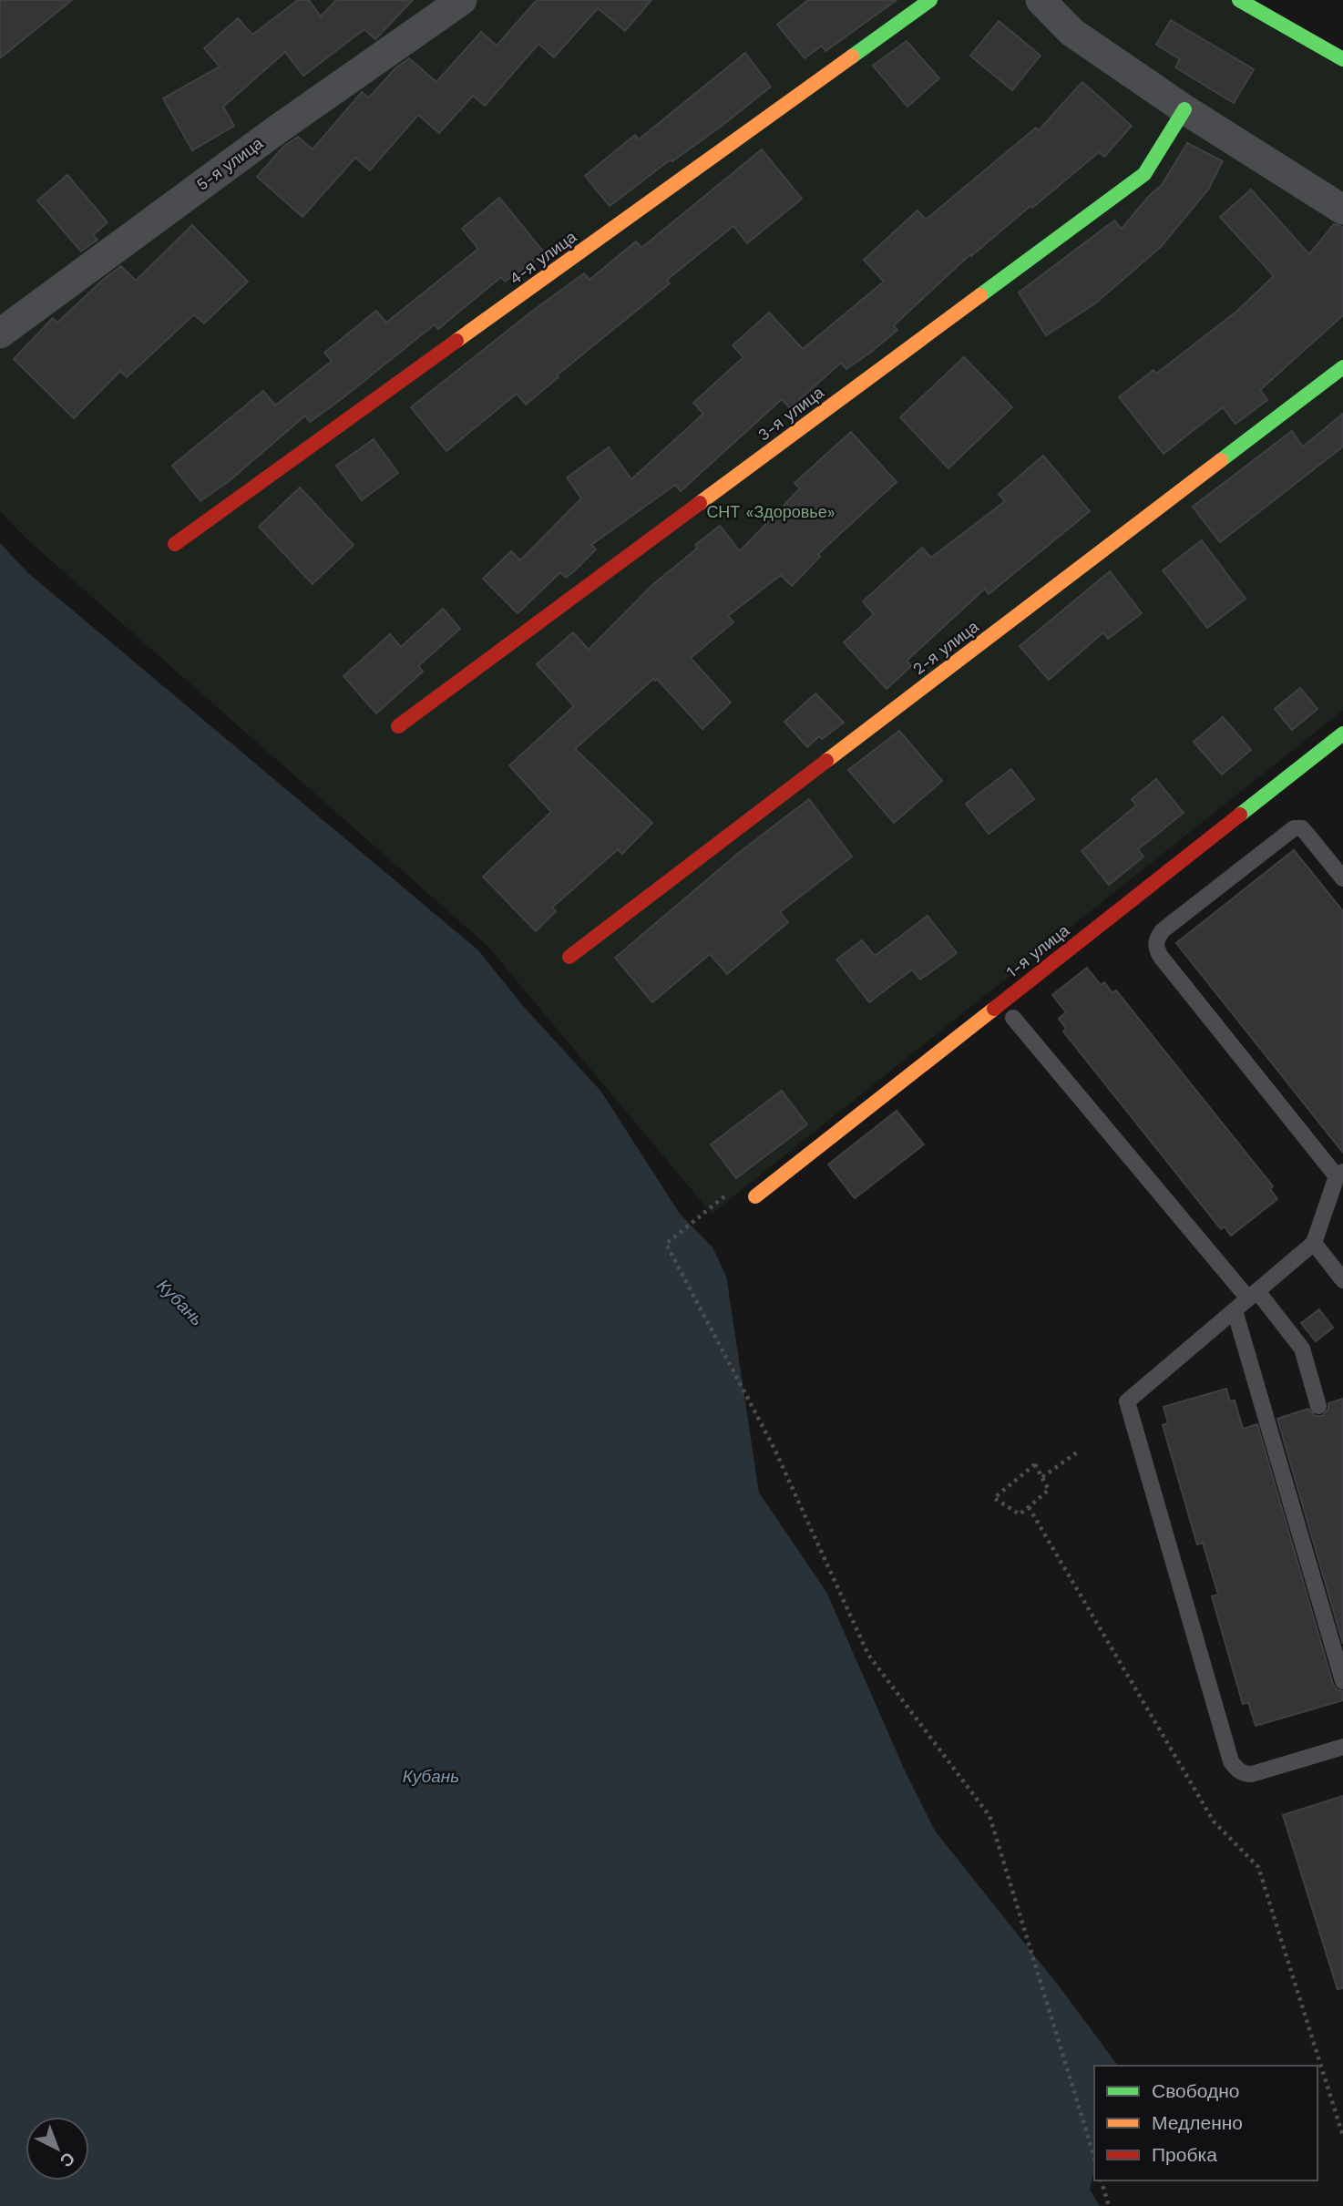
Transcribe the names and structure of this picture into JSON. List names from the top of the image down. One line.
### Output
{"streets":{"street":["5-я улица","4-я улица","3-я улица","2-я улица","1-я улица"]},"water":["Кубань"],"parks":["СНТ «Здоровье»"],"legend":["Свободно","Медленно","Пробка"],"north":"bottom right"}
